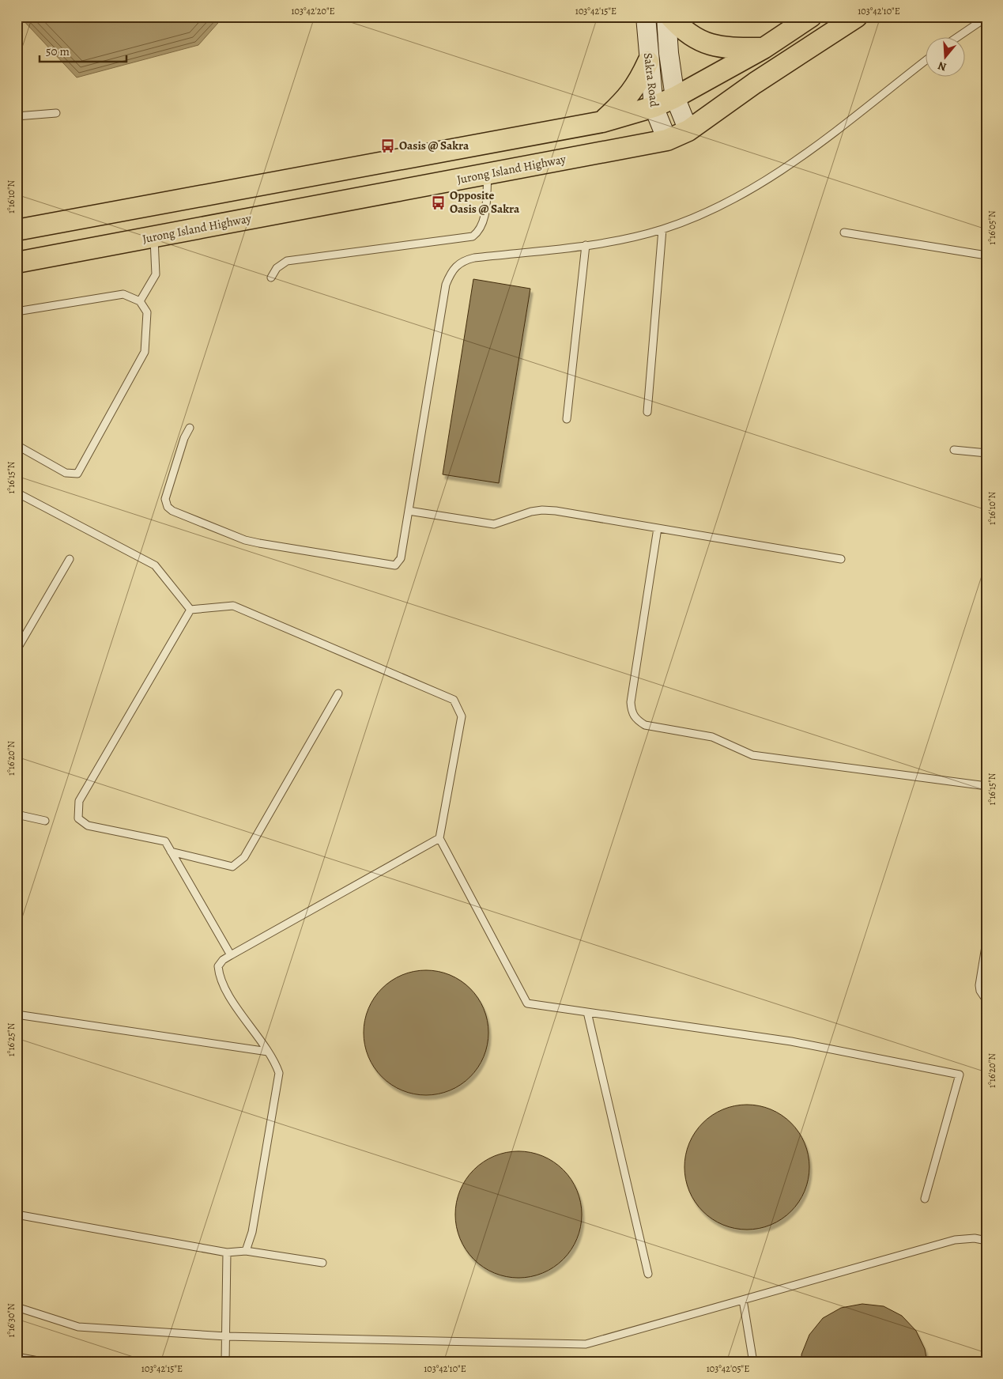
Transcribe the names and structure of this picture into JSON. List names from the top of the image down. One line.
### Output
{"streets":{"main road":["Jurong Island Highway"],"street":["Sakra Road"]},"crossings":[["Sakra Road","Jurong Island Highway"]],"places":{"bus stop":["Oasis @ Sakra","Opposite Oasis @ Sakra"]},"scale_bar":"50 m","north":"bottom","coordinates":["103°42'20\"E","103°42'15\"E","103°42'10\"E","1°16'10\"N","1°16'05\"N","1°16'15\"N","1°16'20\"N","1°16'25\"N","1°16'30\"N","103°42'05\"E"]}
